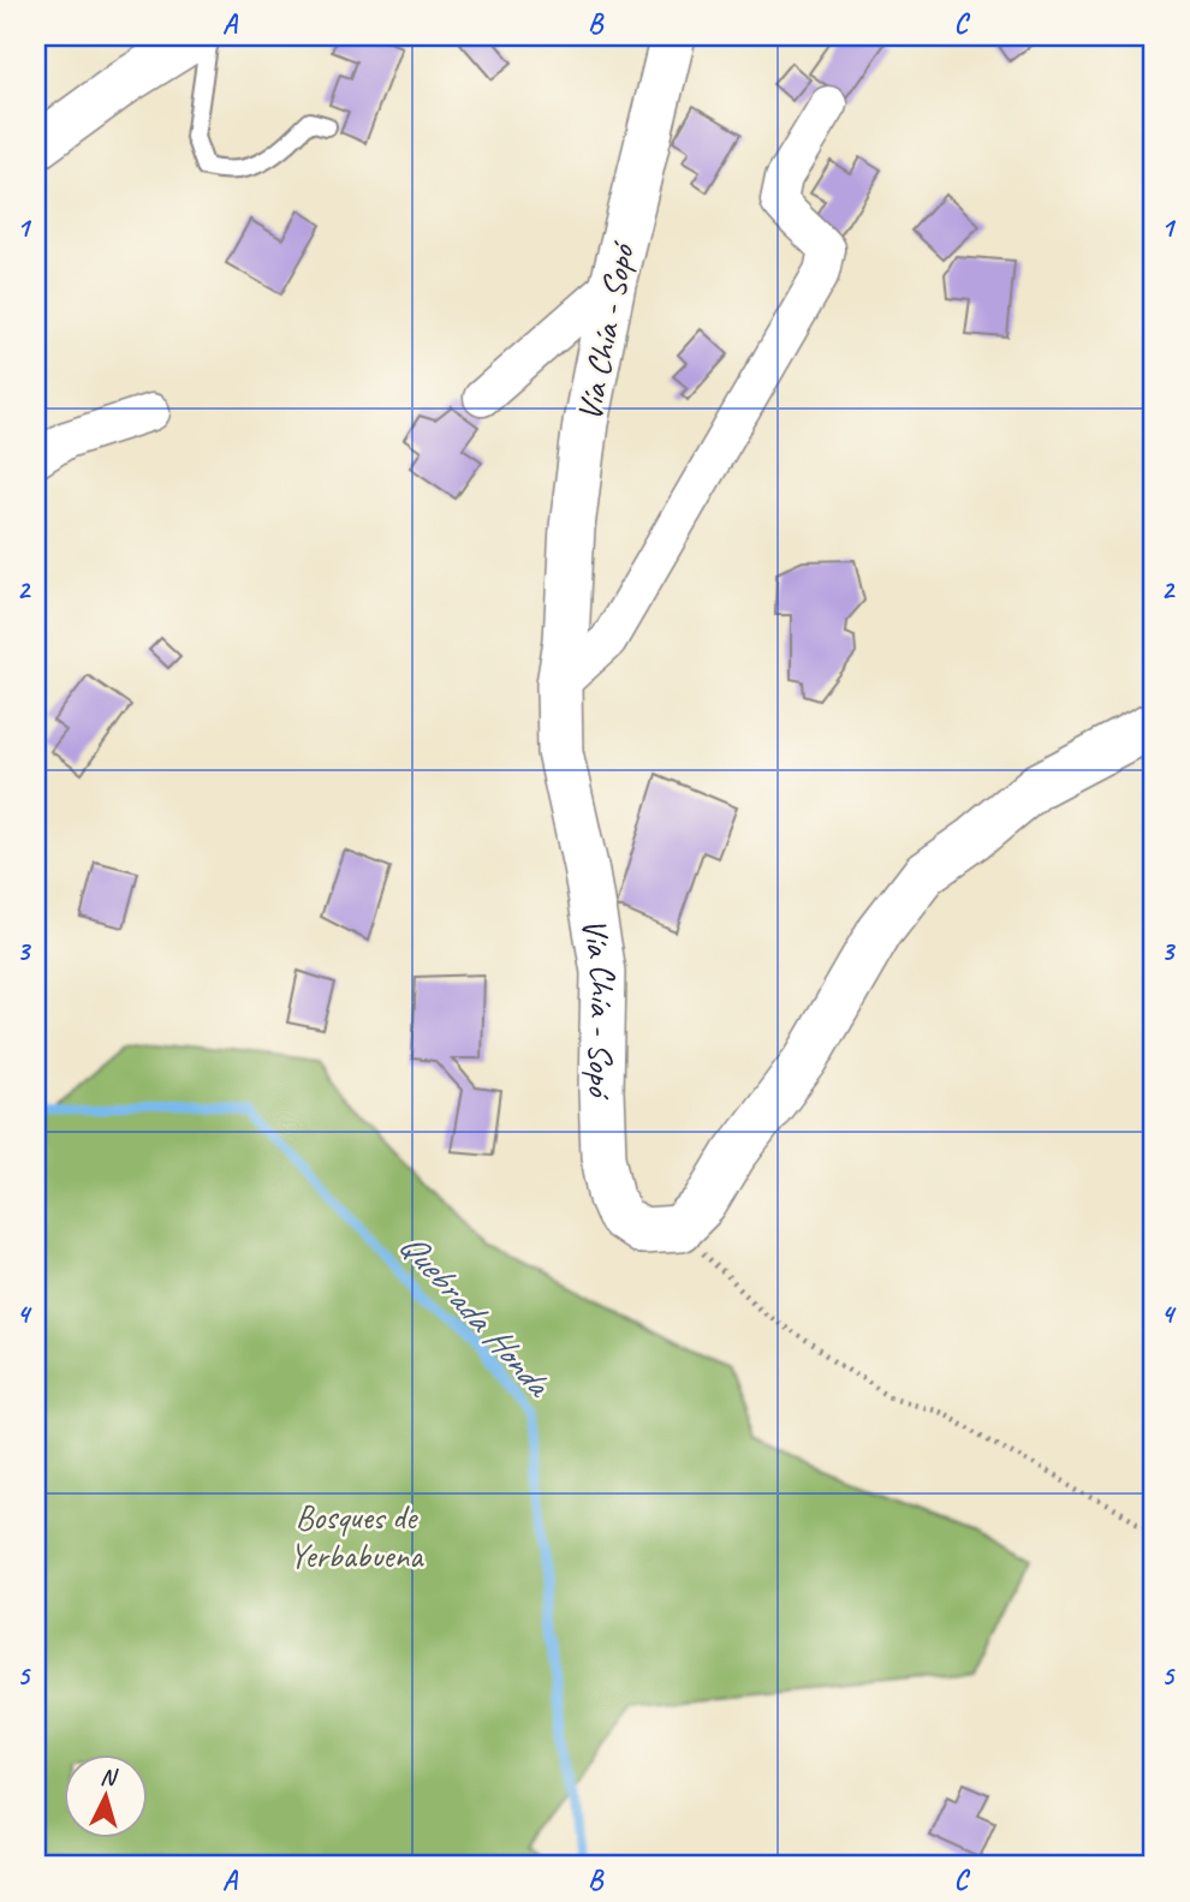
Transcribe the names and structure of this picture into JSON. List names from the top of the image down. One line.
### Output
{"streets":{"street":["Vía Chía - Sopó"]},"water":["Quebrada Honda"],"parks":["Bosques de Yerbabuena"],"north":"top","grid":{"columns":["A","B","C"],"rows":["1","2","3","4","5"]}}
